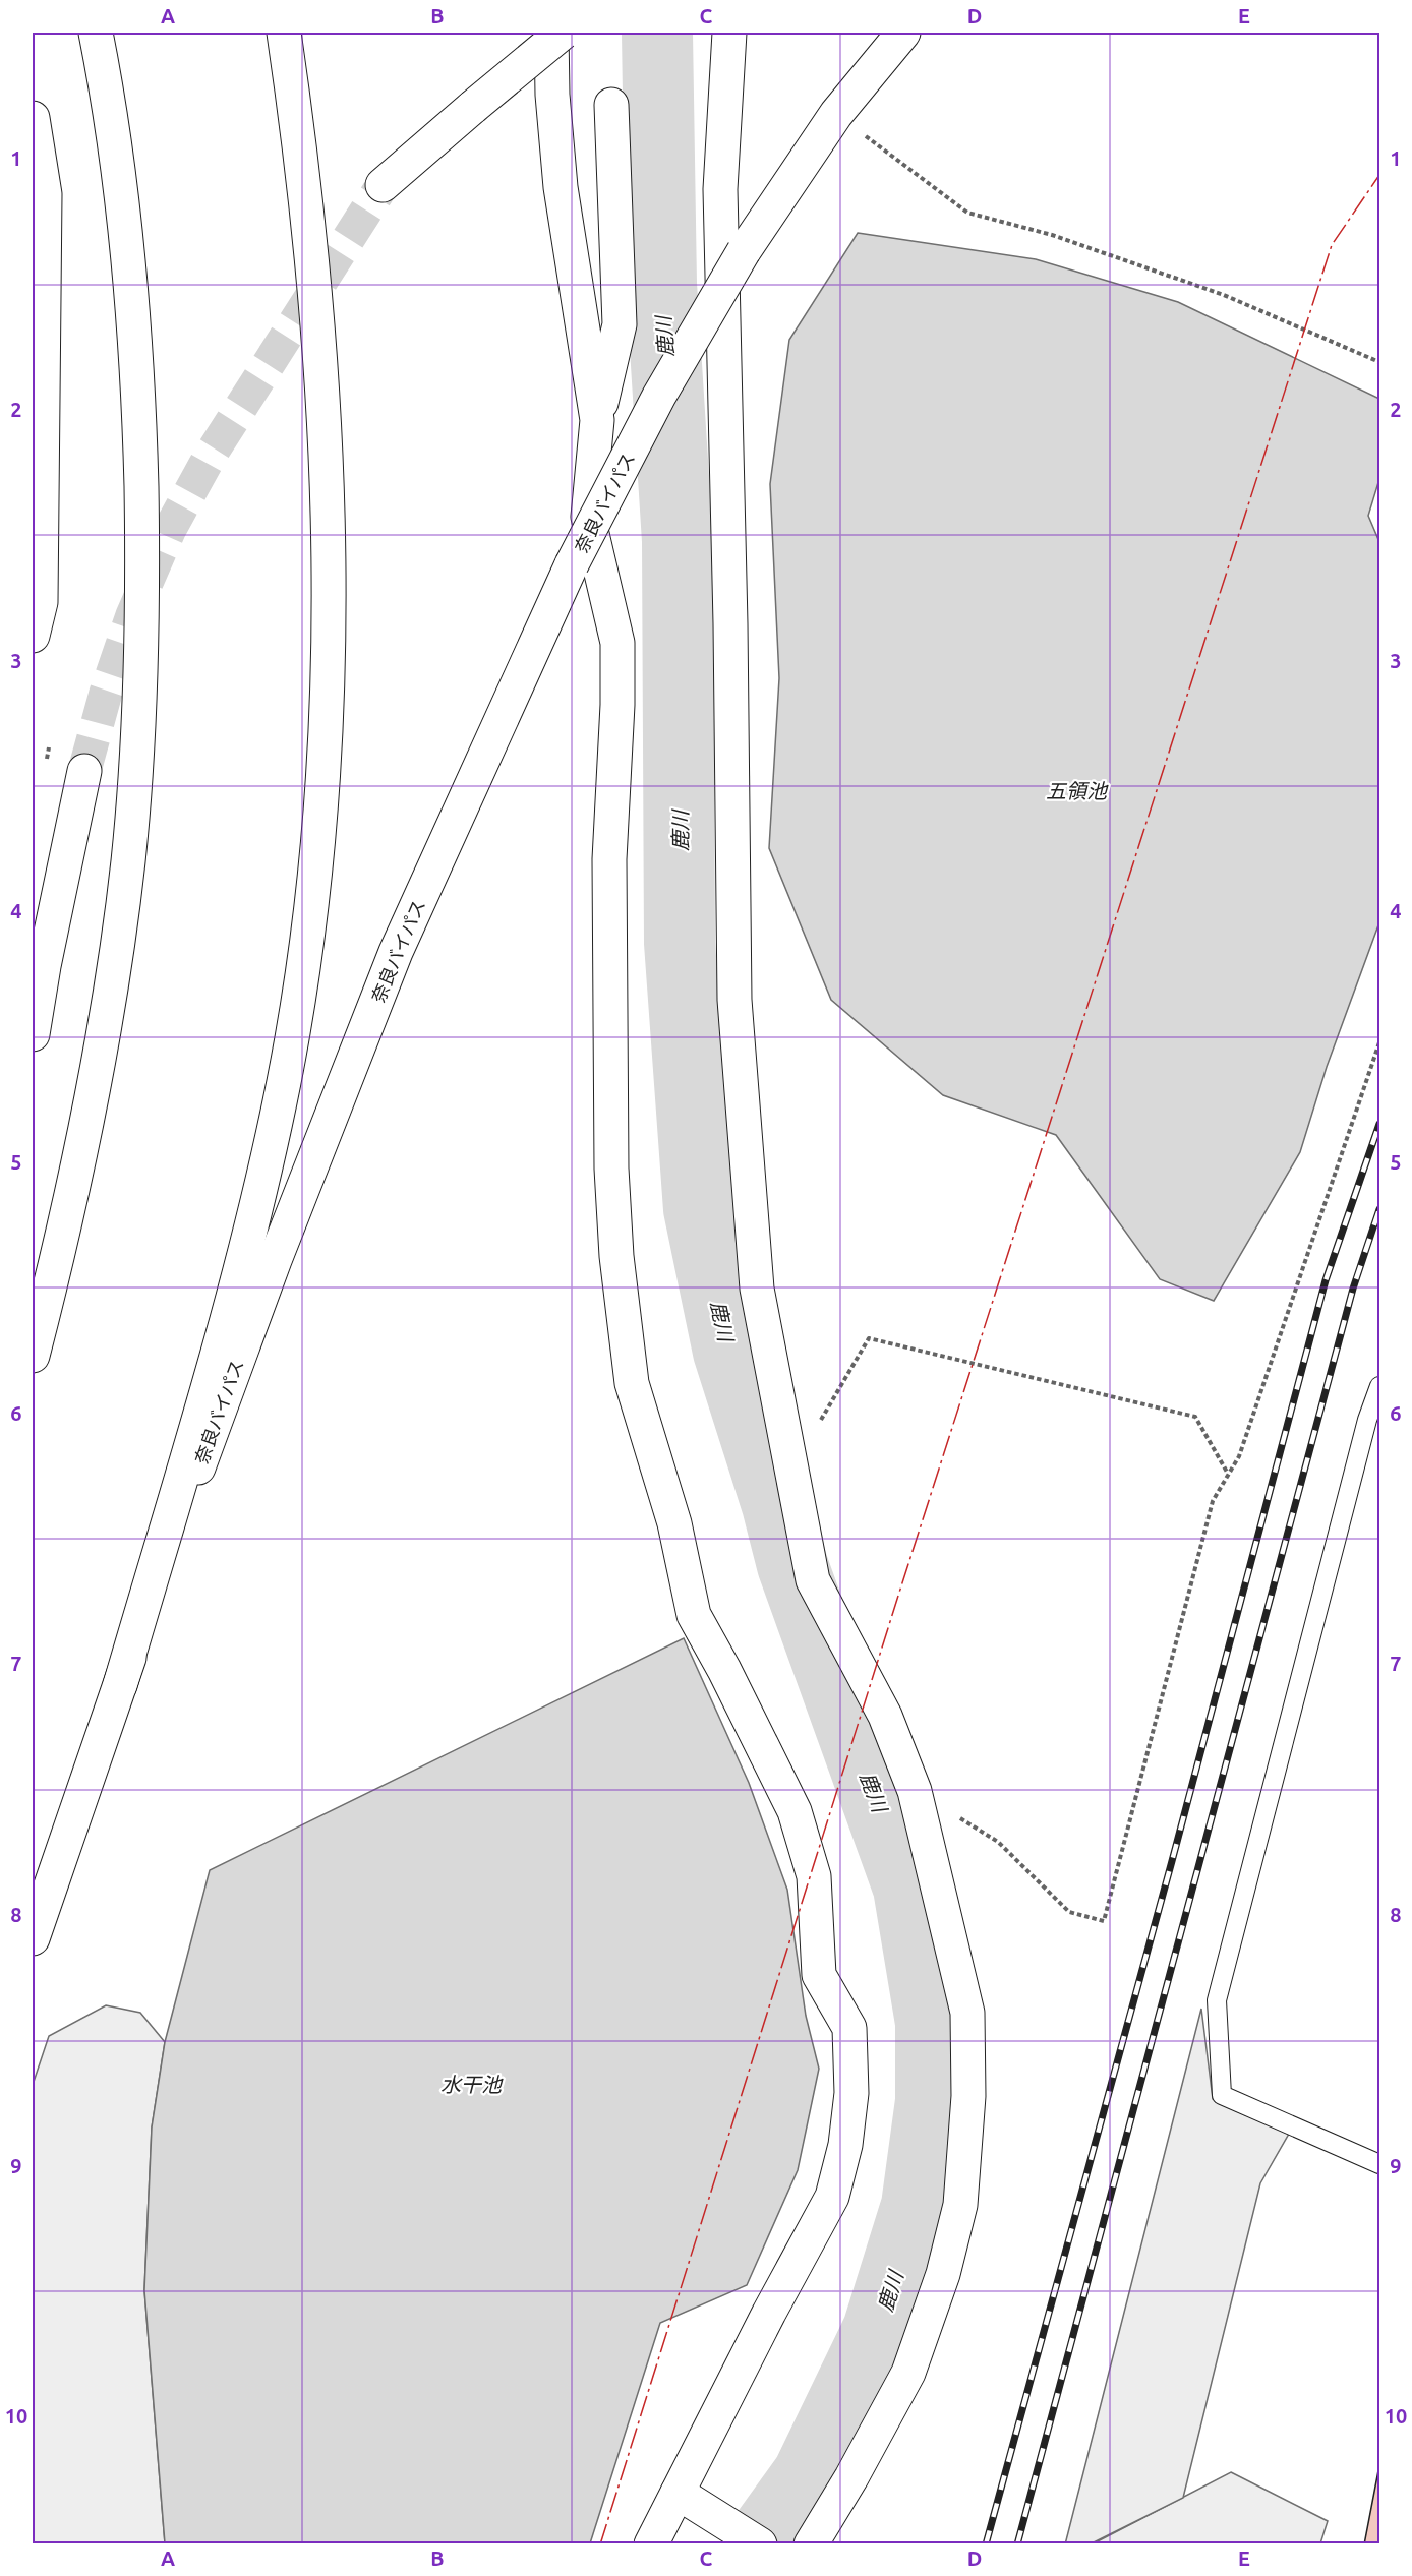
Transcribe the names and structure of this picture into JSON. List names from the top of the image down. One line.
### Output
{"streets":{"main road":["奈良バイパス"]},"water":["鹿川","五領池","水干池"],"grid":{"columns":["A","B","C","D","E"],"rows":["1","2","3","4","5","6","7","8","9","10"]}}
